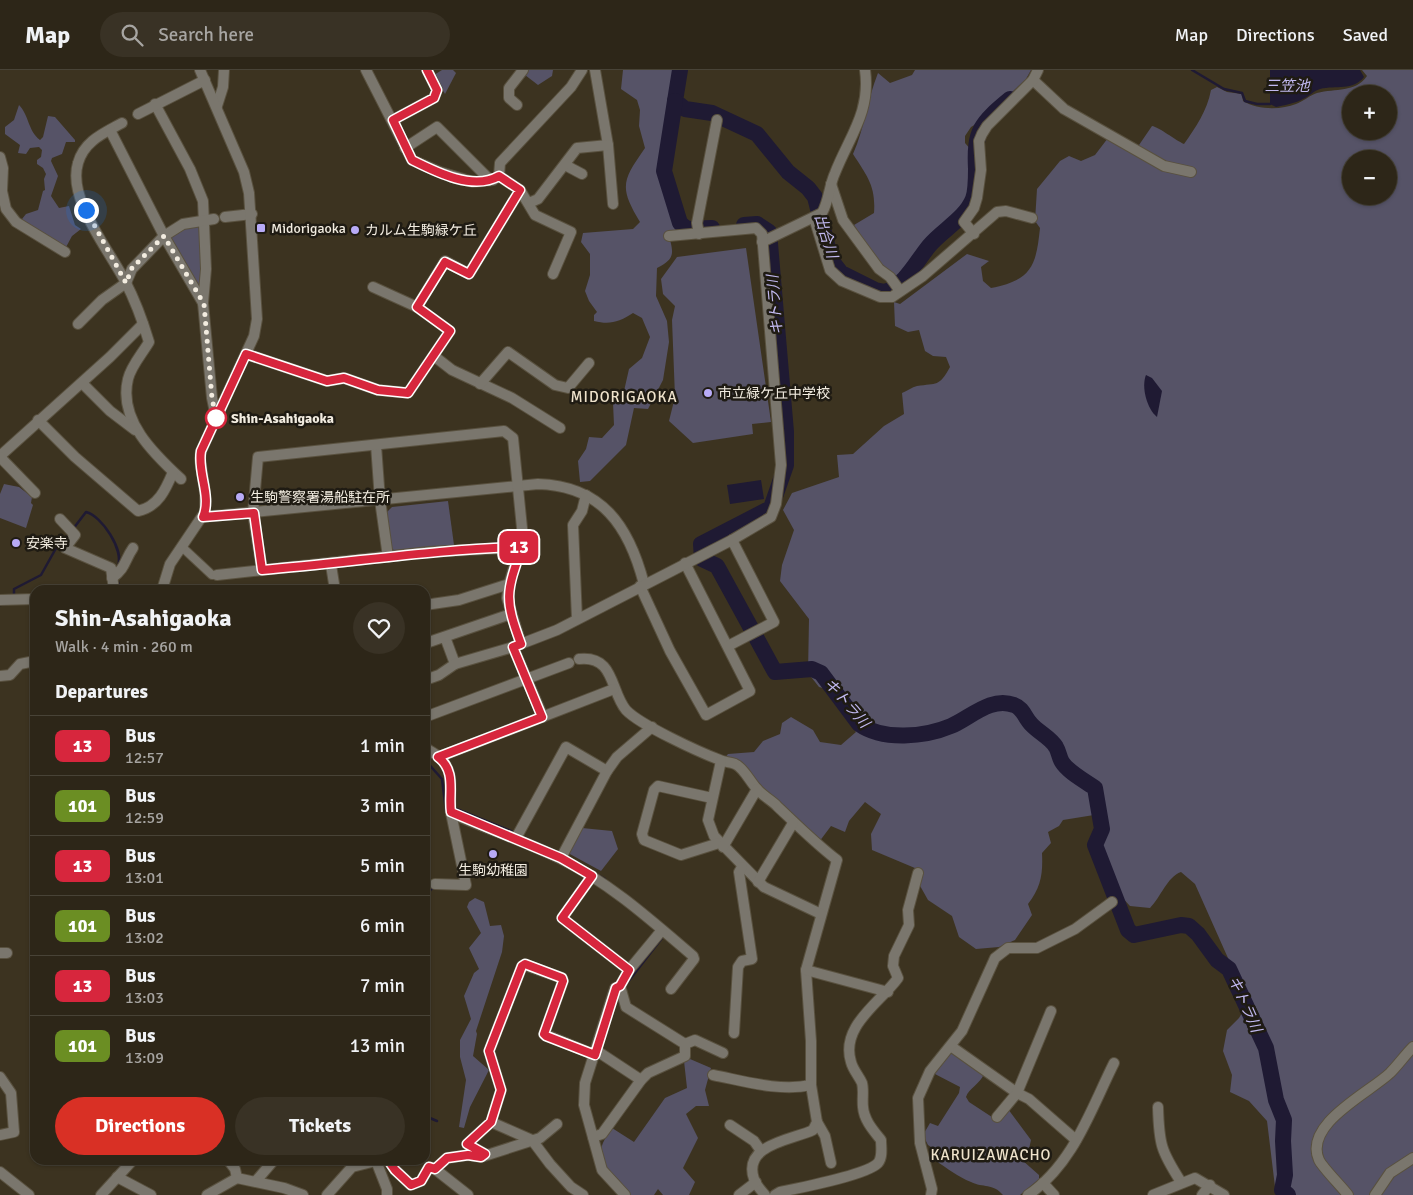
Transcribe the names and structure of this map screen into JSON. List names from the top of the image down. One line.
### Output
{"districts":["MIDORIGAOKA","KARUIZAWACHO"],"water":["三笠池","出合川","キトラ川"],"places":{"transit":["Midorigaoka"],"other":["カルム生駒緑ケ丘","市立緑ケ丘中学校","Shin-Asahigaoka","生駒警察署湯船駐在所","安楽寺","生駒幼稚園"]},"lines":["bus line 13"],"page":{"header":"Map","search":"Search here","nav":["Map","Directions","Saved"],"on_map":"13","map_buttons":["+","−"],"heading":[["Shin-Asahigaoka","Walk · 4 min · 260 m"],"Departures"],"list":[{"mark":"13","name":"Bus","note":"12:57","value":"1 min"},{"mark":"101","name":"Bus","note":"12:59","value":"3 min"},{"mark":"13","name":"Bus","note":"13:01","value":"5 min"},{"mark":"101","name":"Bus","note":"13:02","value":"6 min"},{"mark":"13","name":"Bus","note":"13:03","value":"7 min"},{"mark":"101","name":"Bus","note":"13:09","value":"13 min"}],"buttons":["Directions","Tickets"]}}
